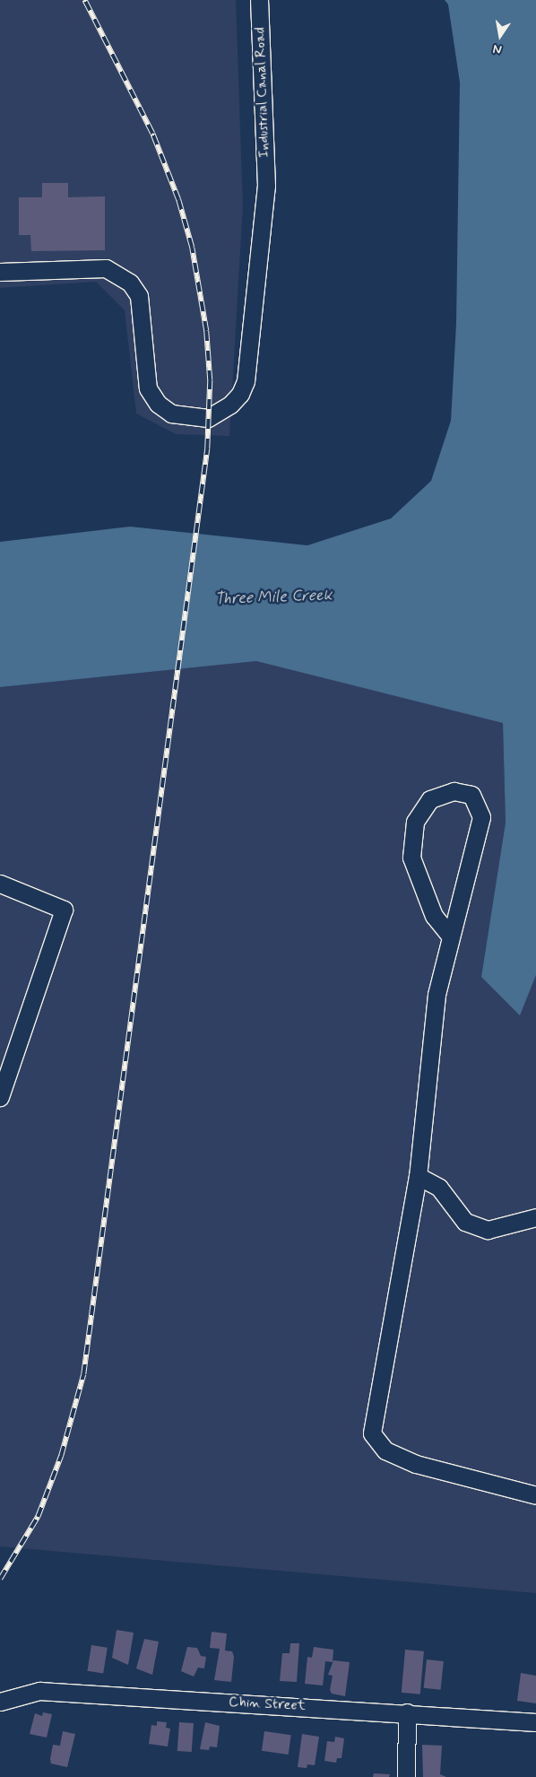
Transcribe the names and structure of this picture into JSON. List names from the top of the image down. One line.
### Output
{"streets":{"street":["Industrial Canal Road","Chin Street"]},"water":["Three Mile Creek"],"north":"bottom"}
